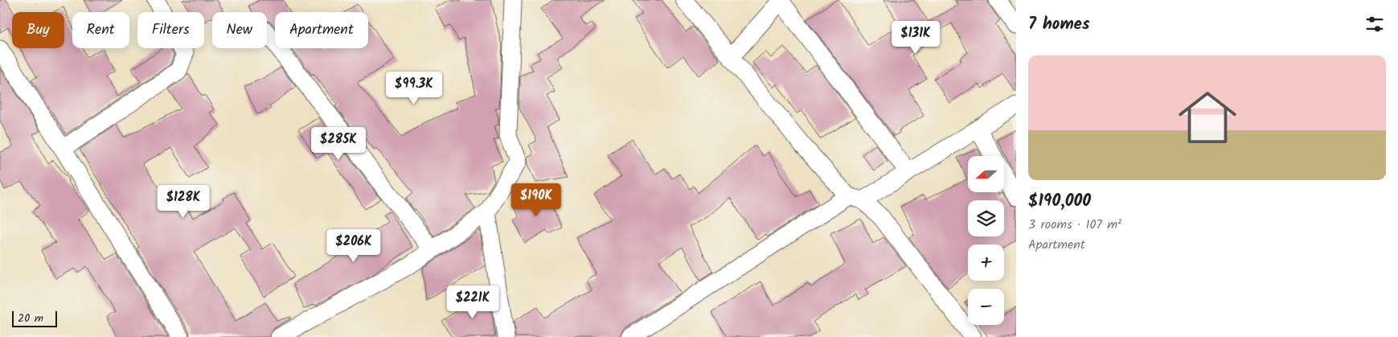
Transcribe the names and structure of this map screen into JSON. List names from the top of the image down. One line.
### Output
{"scale_bar":"20 m","north":"left","page":{"heading":"7 homes","chip":["Buy","Rent","Filters","New","Apartment"],"price":["$131K","$99.3K","$285K","$190K","$128K","$206K","$221K"],"list":[{"name":"$190,000","note":"3 rooms · 107 m² · Apartment"}],"map_buttons":["+","−"],"scale":"20 m"}}
